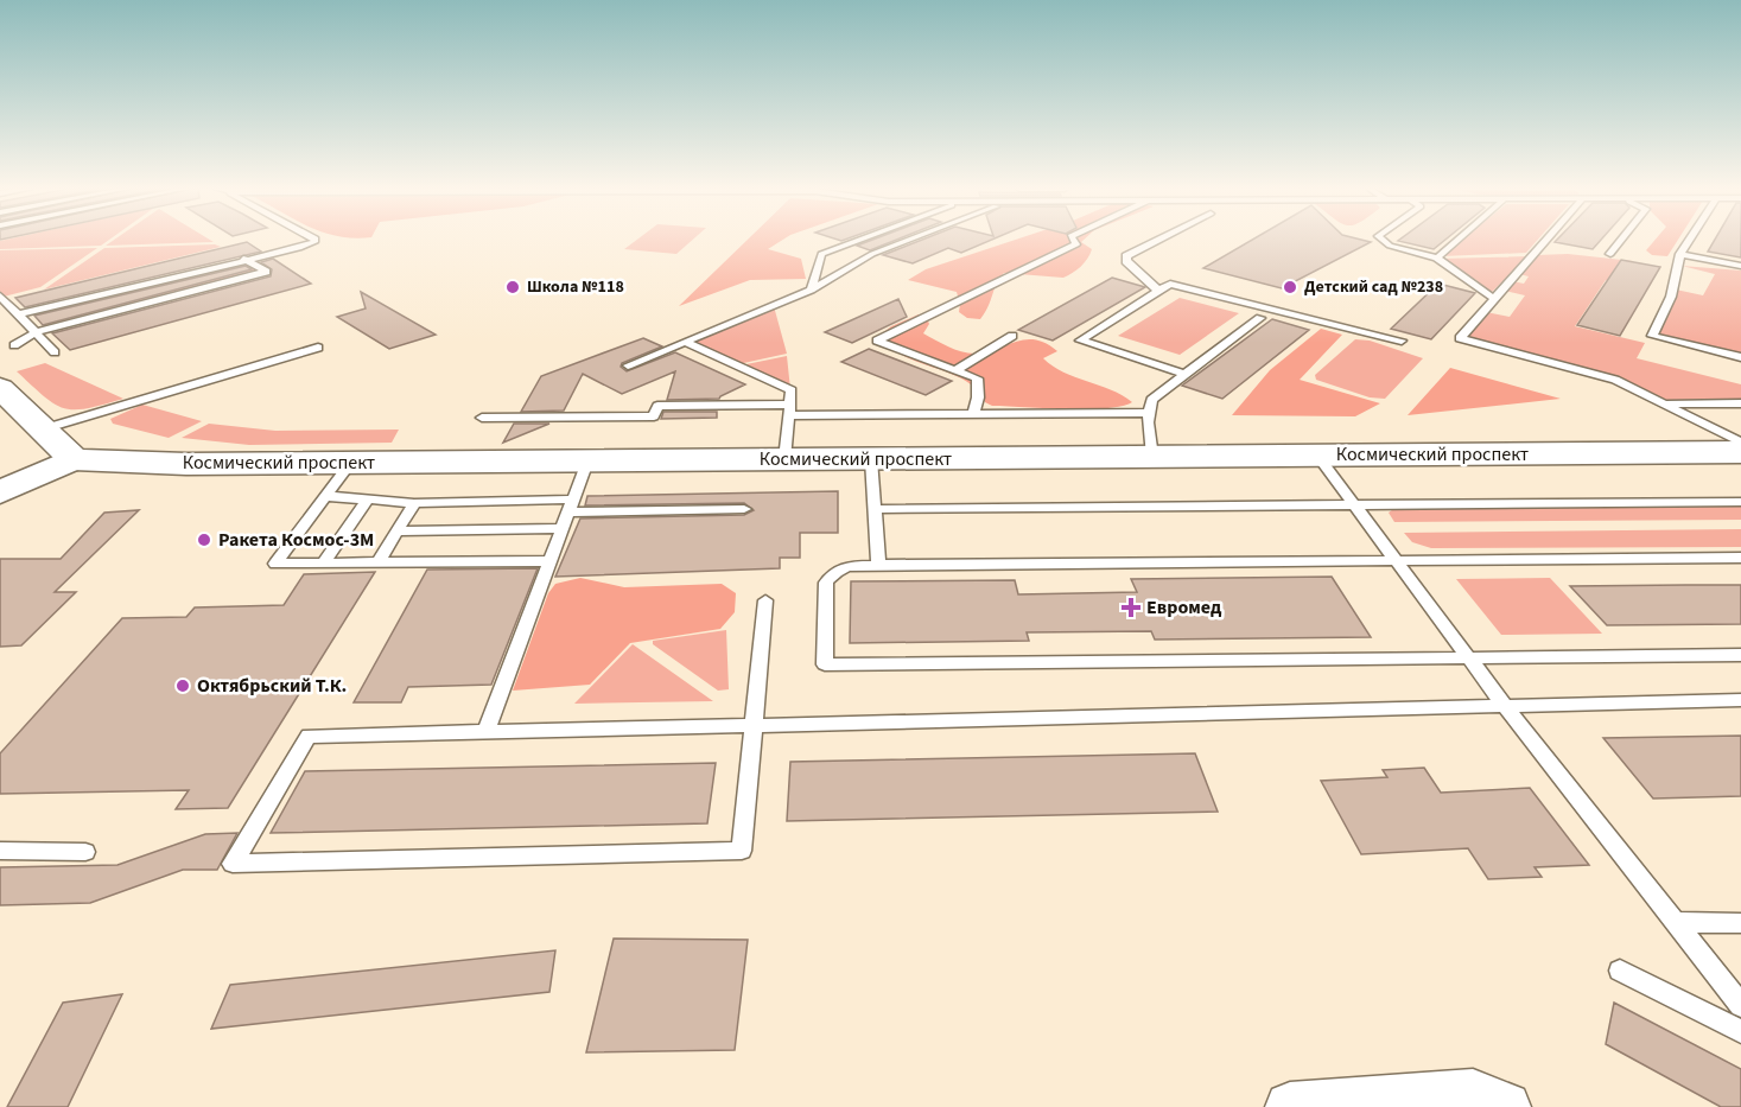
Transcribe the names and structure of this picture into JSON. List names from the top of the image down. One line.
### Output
{"streets":{"main road":["Космический проспект"]},"places":{"other":["Школа №118","Детский сад №238","Ракета Космос-3М","Октябрьский Т.К."],"health":["Евромед"]}}
